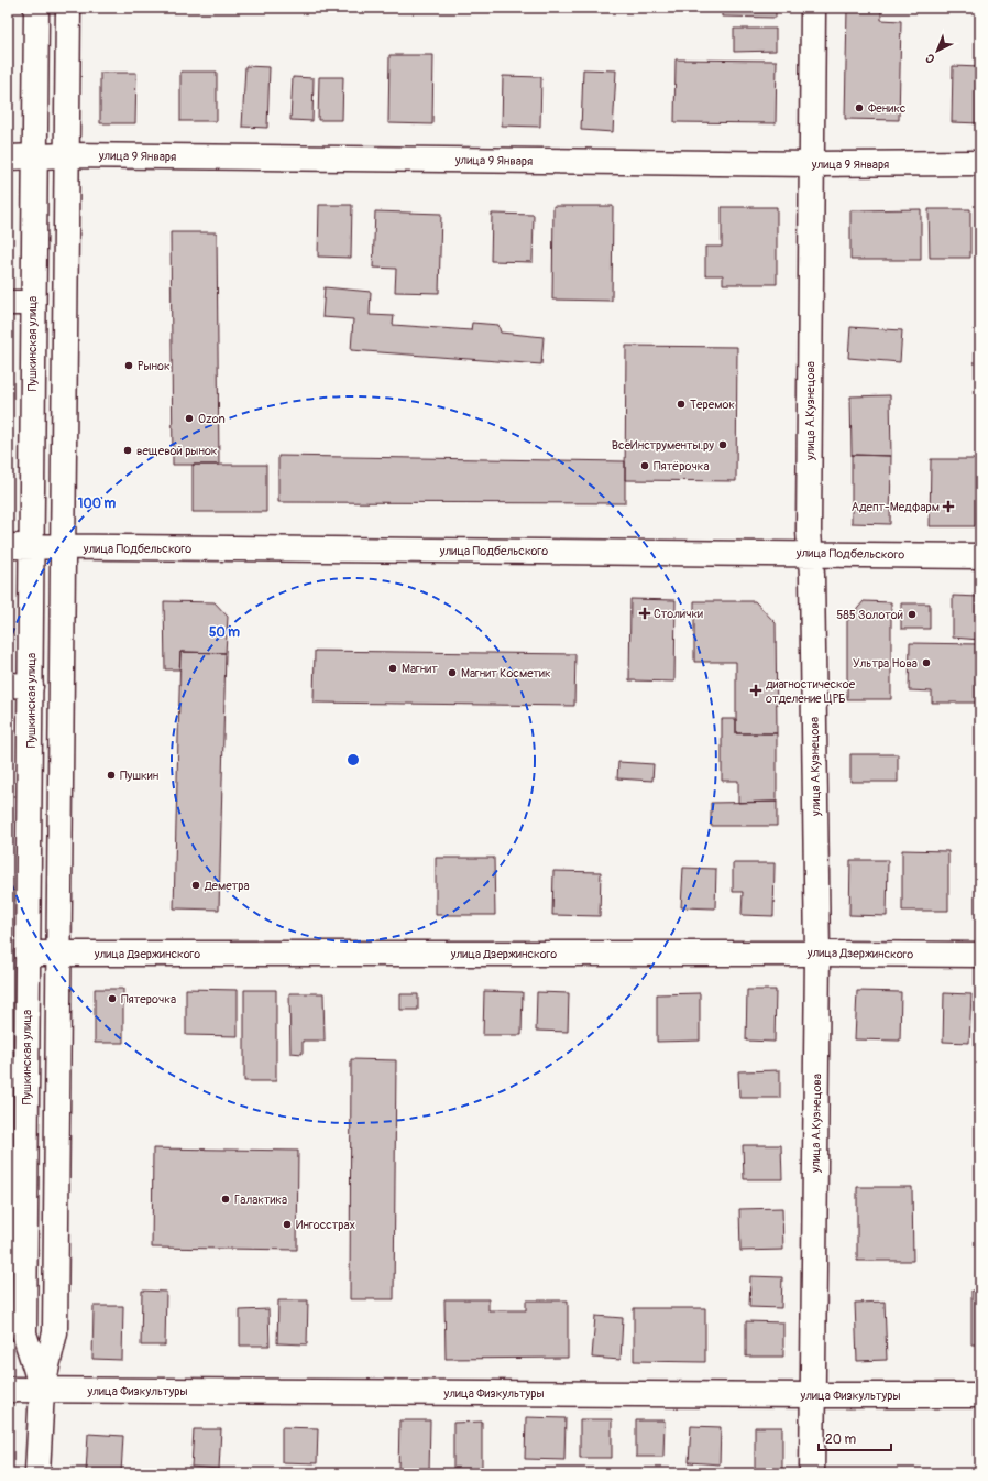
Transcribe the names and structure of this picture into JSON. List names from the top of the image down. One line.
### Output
{"streets":{"main road":["улица 9 Января","Пушкинская улица","улица А.Кузнецова","улица Подбельского","улица Дзержинского","улица Физкультуры"]},"crossings":[["улица 9 Января","Пушкинская улица"],["улица 9 Января","улица А.Кузнецова"],["Пушкинская улица","улица Подбельского"],["Пушкинская улица","улица Дзержинского"],["Пушкинская улица","улица Физкультуры"],["улица А.Кузнецова","улица Подбельского"],["улица А.Кузнецова","улица Дзержинского"],["улица А.Кузнецова","улица Физкультуры"]],"places":{"other":["Феникс","Рынок","Теремок","Ozon","ВсеИнструменты.ру","вещевой рынок","Пятёрочка","585 Золотой","Ультра Нова","Магнит","Магнит Косметик","Пушкин","Деметра","Пятерочка","Галактика","Ингосстрах"],"health":["Адепт-Медфарм","Столички","диагностическое отделение ЦРБ"]},"scale_bar":"20 m","north":"bottom left","rings":["100 m","50 m"]}
